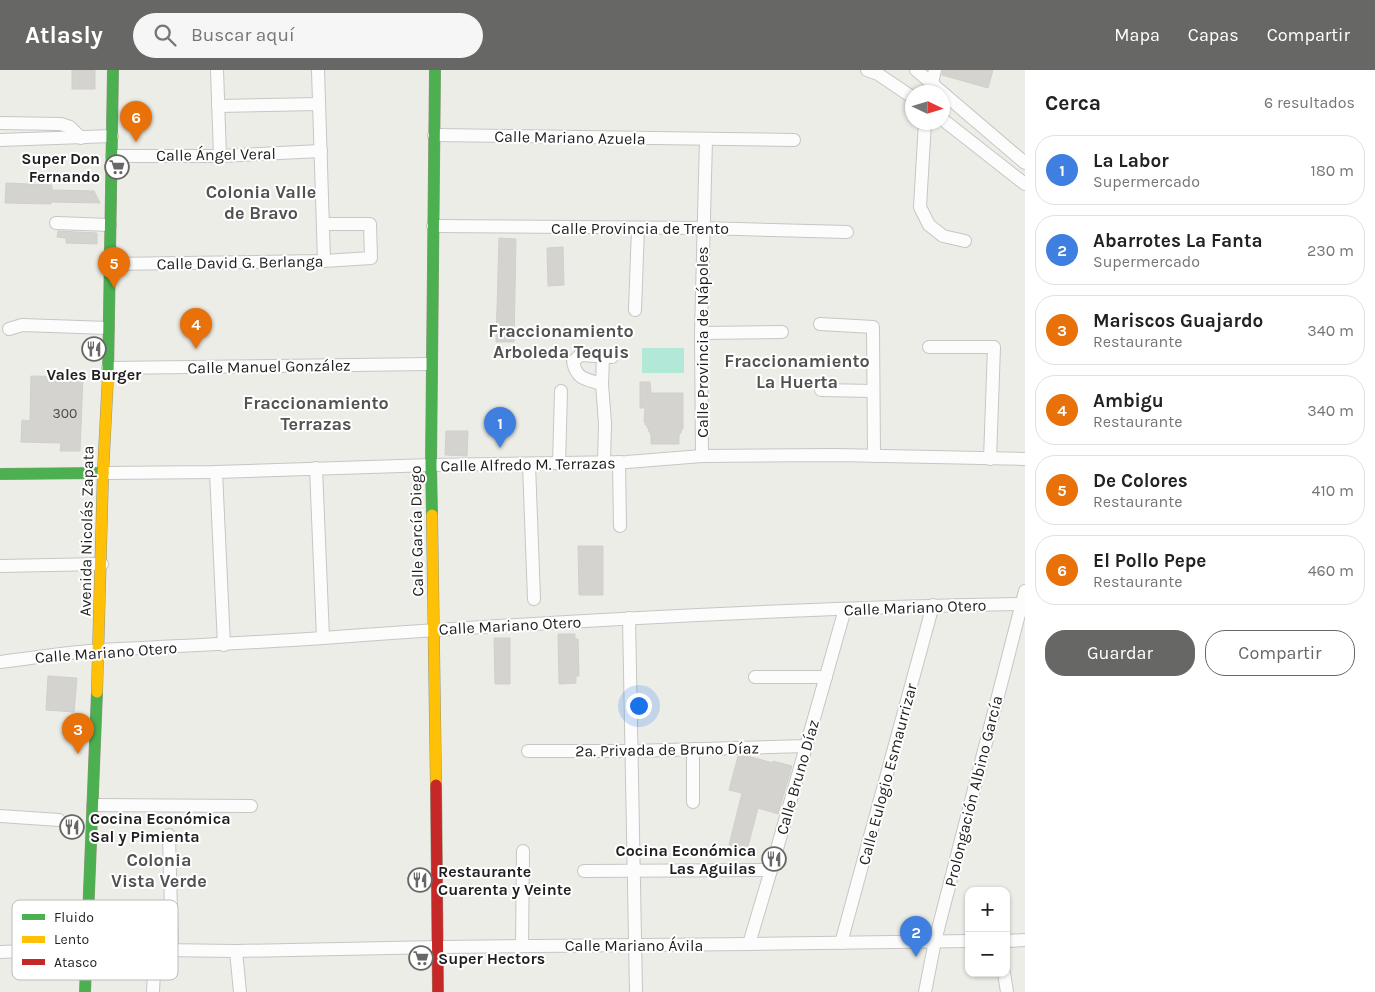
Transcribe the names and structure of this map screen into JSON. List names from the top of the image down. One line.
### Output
{"streets":{"street":["Calle Mariano Azuela","Calle Ángel Veral","Calle Provincia de Trento","Calle David G. Berlanga","Calle Provincia de Nápoles","Calle Manuel González","Calle Alfredo M. Terrazas","Avenida Nicolás Zapata","Calle García Diego","Calle Mariano Otero","2a. Privada de Bruno Díaz","Calle Eulogio Esmaurrizar","Calle Bruno Díaz","Prolongación Albino García","Calle Mariano Ávila"]},"crossings":[["Calle Mariano Azuela","Calle Provincia de Nápoles"],["Calle Mariano Azuela","Calle García Diego"],["Calle Ángel Veral","Avenida Nicolás Zapata"],["Calle Provincia de Trento","Calle Provincia de Nápoles"],["Calle Provincia de Trento","Calle García Diego"],["Calle David G. Berlanga","Avenida Nicolás Zapata"],["Calle Provincia de Nápoles","Calle Alfredo M. Terrazas"],["Calle Manuel González","Avenida Nicolás Zapata"],["Calle Manuel González","Calle García Diego"],["Calle Alfredo M. Terrazas","Avenida Nicolás Zapata"],["Calle Alfredo M. Terrazas","Calle García Diego"],["Avenida Nicolás Zapata","Calle Mariano Otero"],["Calle García Diego","Calle Mariano Otero"],["Calle García Diego","Calle Mariano Ávila"],["Calle Mariano Otero","Calle Eulogio Esmaurrizar"],["Calle Mariano Otero","Calle Bruno Díaz"],["Calle Mariano Otero","Prolongación Albino García"],["2a. Privada de Bruno Díaz","Calle Bruno Díaz"],["Calle Eulogio Esmaurrizar","Calle Mariano Ávila"],["Calle Bruno Díaz","Calle Mariano Ávila"],["Prolongación Albino García","Calle Mariano Ávila"]],"districts":["Colonia Valle de Bravo","Fraccionamiento Arboleda Tequis","Fraccionamiento La Huerta","Fraccionamiento Terrazas","Colonia Vista Verde"],"places":{"supermarket":["Super Don Fernando","Super Hectors"],"restaurant":["Vales Burger","Cocina Económica Sal y Pimienta","Cocina Económica Las Aguilas","Restaurante Cuarenta y Veinte"]},"house_numbers":["300"],"legend":["Fluido","Lento","Atasco"],"north":"right","page":{"header":"Atlasly","search":"Buscar aquí","nav":["Mapa","Capas","Compartir"],"heading":["Cerca","6 resultados"],"pins":["6","5","4","1","3","2"],"list":[{"mark":"1","name":"La Labor","note":"Supermercado","value":"180 m"},{"mark":"2","name":"Abarrotes La Fanta","note":"Supermercado","value":"230 m"},{"mark":"3","name":"Mariscos Guajardo","note":"Restaurante","value":"340 m"},{"mark":"4","name":"Ambigu","note":"Restaurante","value":"340 m"},{"mark":"5","name":"De Colores","note":"Restaurante","value":"410 m"},{"mark":"6","name":"El Pollo Pepe","note":"Restaurante","value":"460 m"}],"buttons":["Guardar","Compartir"],"map_buttons":["+","−"]}}
